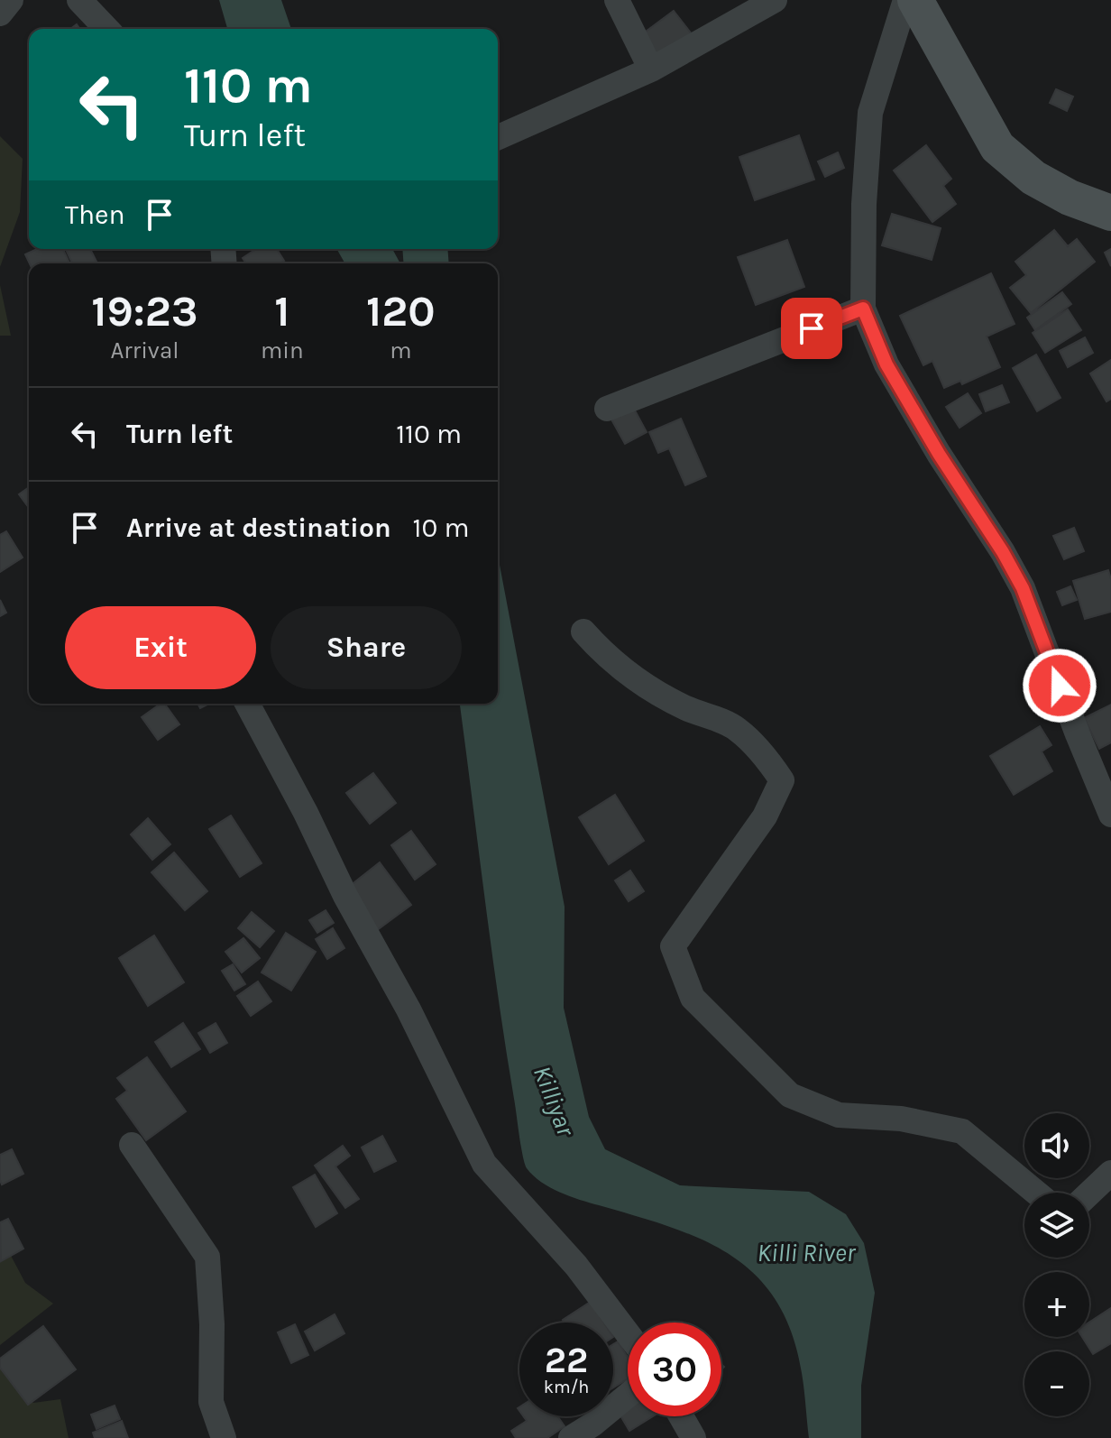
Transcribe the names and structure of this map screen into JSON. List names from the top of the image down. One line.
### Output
{"water":["Killiyar","Killi River"],"page":{"turn":["110 m","Turn left"],"then":"Then","eta":["19:23","Arrival","1","min","120","m"],"list":[{"name":"Turn left","value":"110 m"},{"name":"Arrive at destination","value":"10 m"}],"buttons":["Exit","Share"],"map_buttons":["+","−"],"speed":"22 km/h","limit":"30"}}
